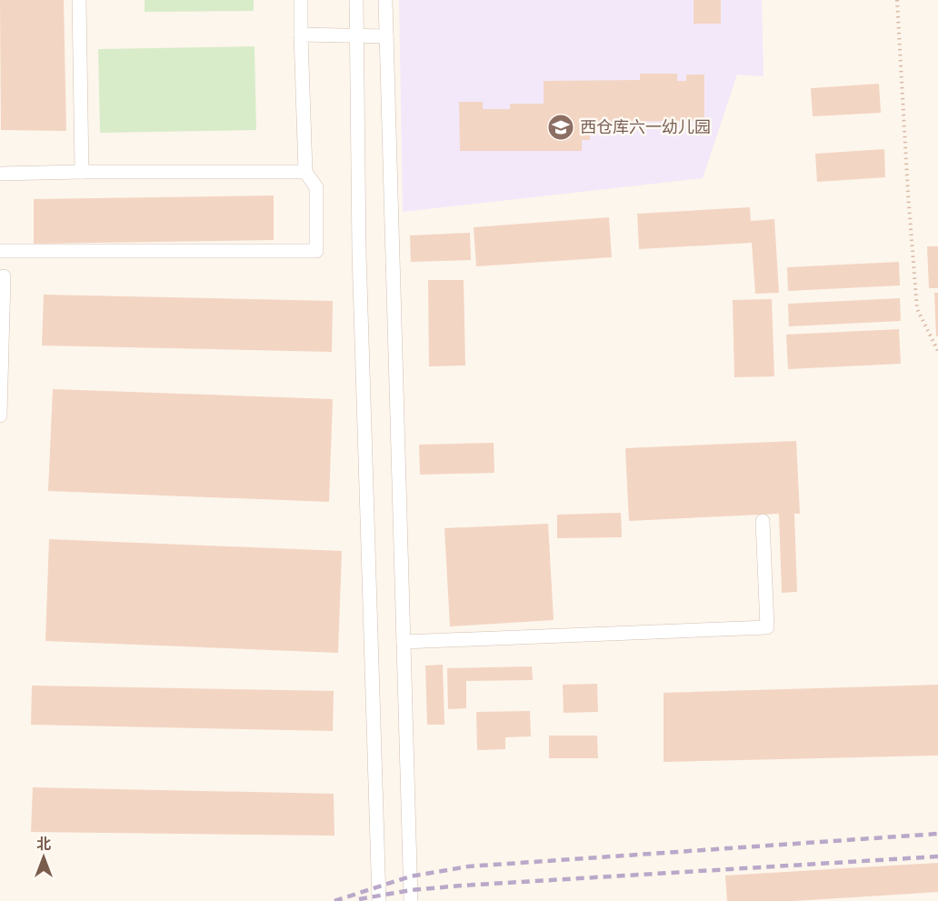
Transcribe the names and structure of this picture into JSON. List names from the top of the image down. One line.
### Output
{"places":{"school or university":["西仓库六一幼儿园"]},"north":"top"}
